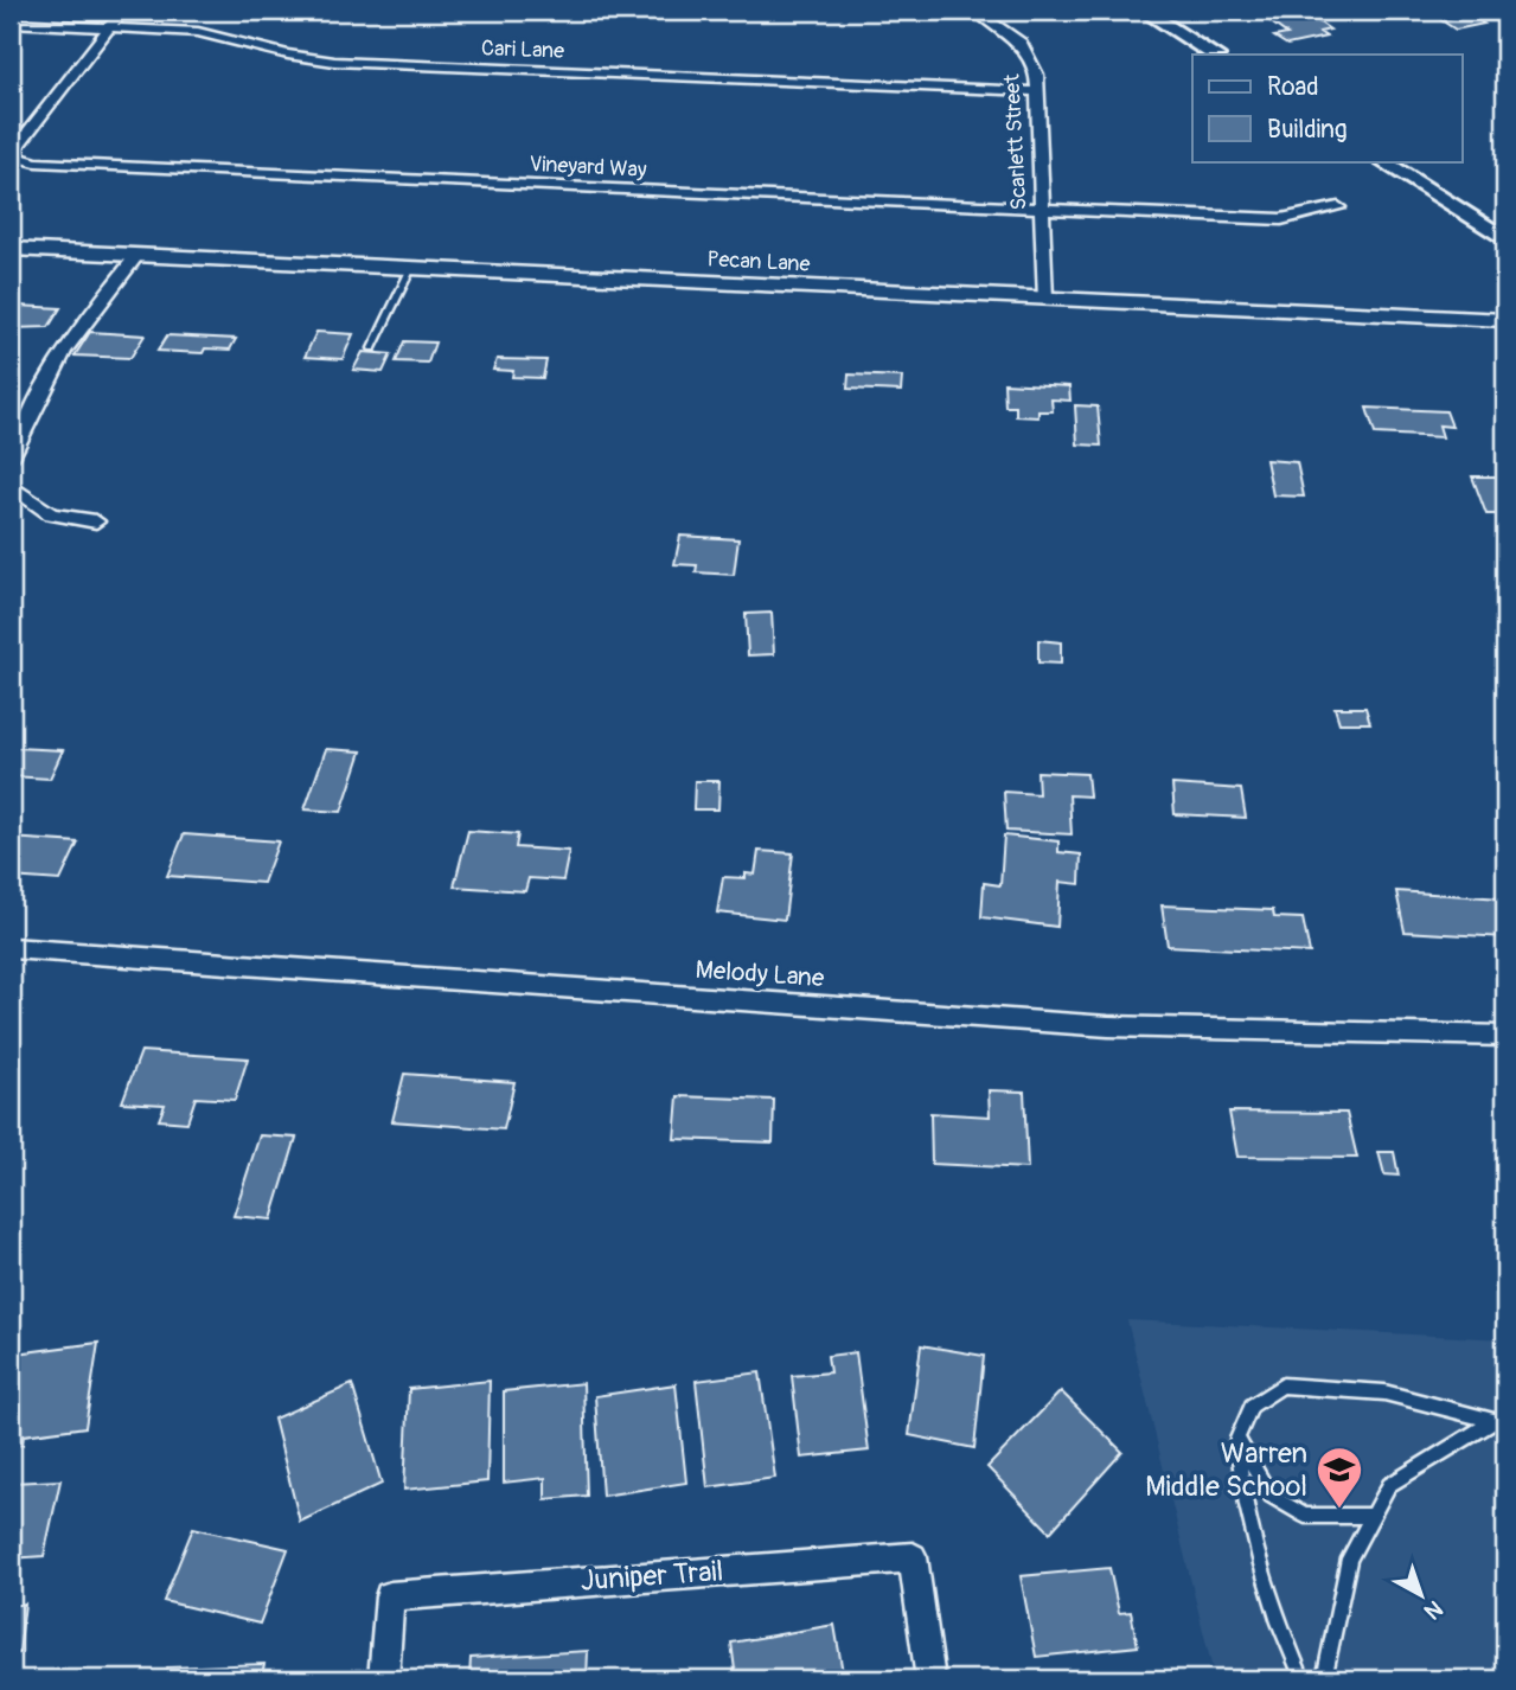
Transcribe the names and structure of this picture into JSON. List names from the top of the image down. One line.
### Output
{"streets":{"street":["Cari Lane","Scarlett Street","Vineyard Way","Pecan Lane","Melody Lane","Juniper Trail"]},"crossings":[["Cari Lane","Scarlett Street"],["Cari Lane","Vineyard Way"],["Scarlett Street","Vineyard Way"],["Scarlett Street","Pecan Lane"]],"places":{"school or university":["Warren Middle School"]},"legend":["Road","Building"],"north":"bottom right"}
